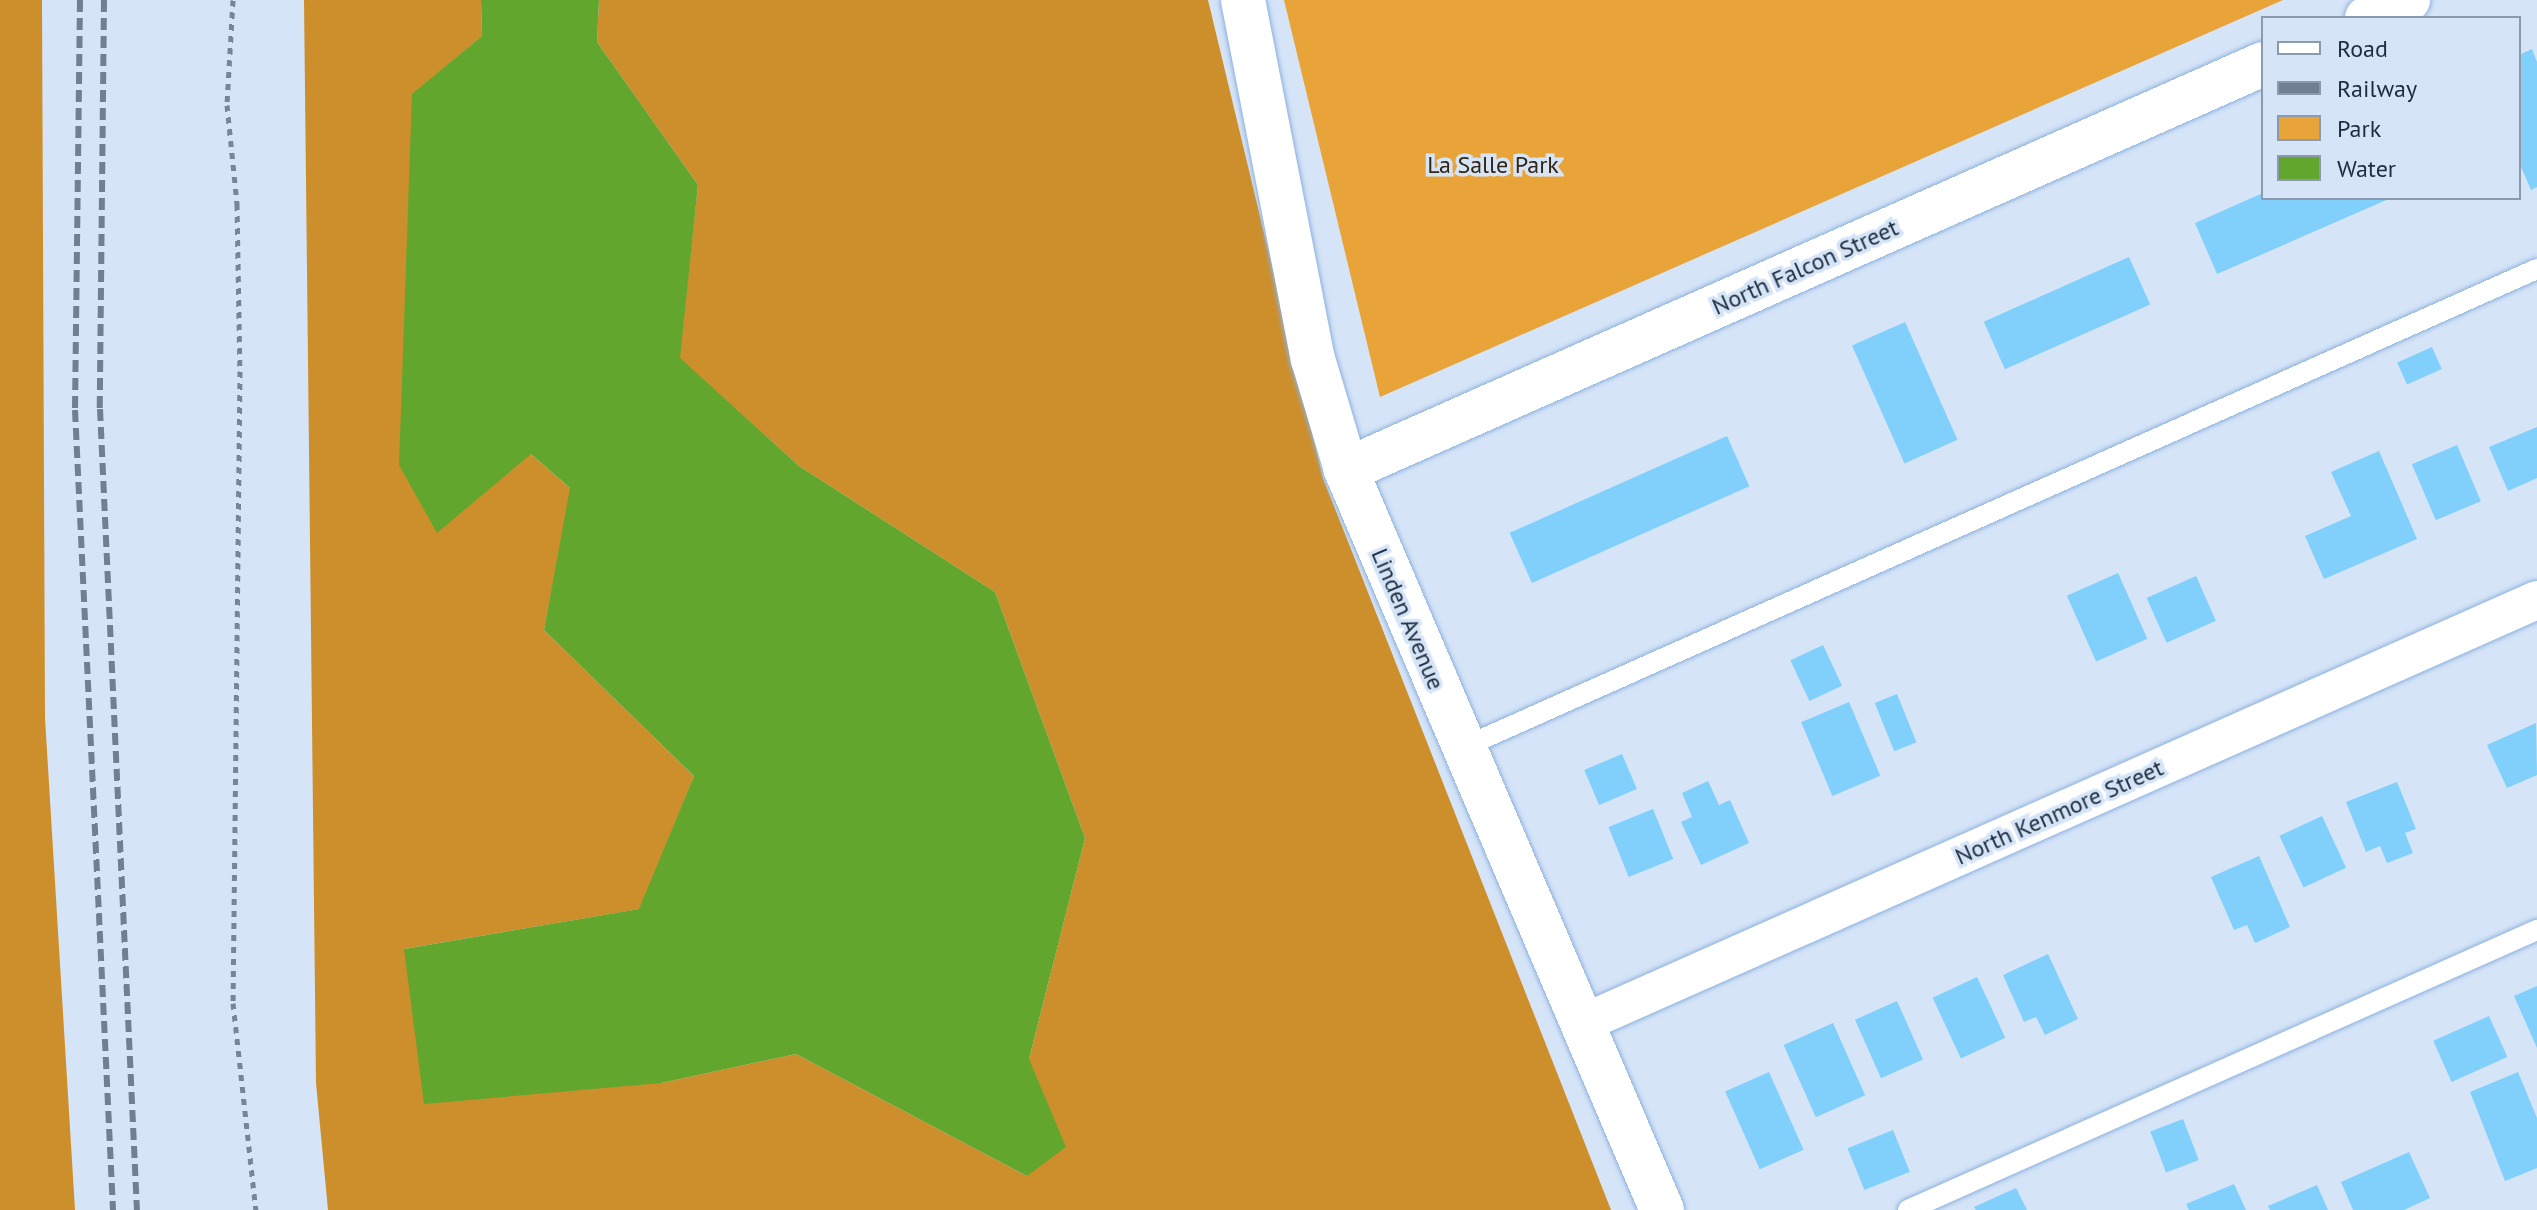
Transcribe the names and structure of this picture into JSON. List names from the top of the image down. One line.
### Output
{"streets":{"street":["North Falcon Street","Linden Avenue","North Kenmore Street"]},"crossings":[["North Falcon Street","Linden Avenue"],["Linden Avenue","North Kenmore Street"]],"parks":["La Salle Park"],"legend":["Road","Railway","Park","Water"]}
